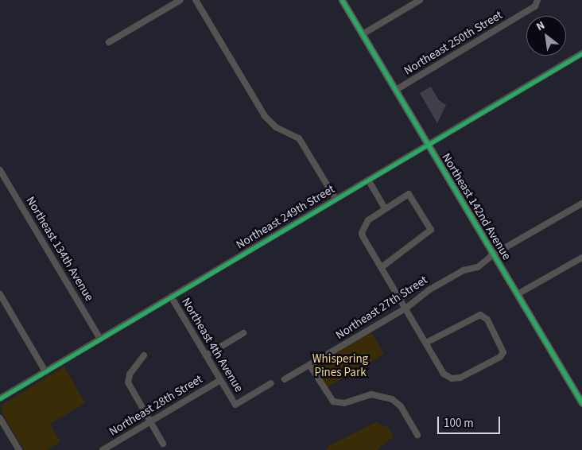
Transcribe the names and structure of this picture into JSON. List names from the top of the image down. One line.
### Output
{"streets":{"main road":["Northeast 142nd Avenue"],"street":["Northeast 250th Street","Northeast 249th Street","Northeast 134th Avenue","Northeast 27th Street","Northeast 4th Avenue","Northeast 28th Street"]},"crossings":[["Northeast 250th Street","Northeast 142nd Avenue"],["Northeast 142nd Avenue","Northeast 249th Street"],["Northeast 142nd Avenue","Northeast 27th Street"],["Northeast 249th Street","Northeast 134th Avenue"],["Northeast 249th Street","Northeast 4th Avenue"],["Northeast 4th Avenue","Northeast 28th Street"]],"parks":["Whispering Pines Park"],"scale_bar":"100 m","north":"top left"}
